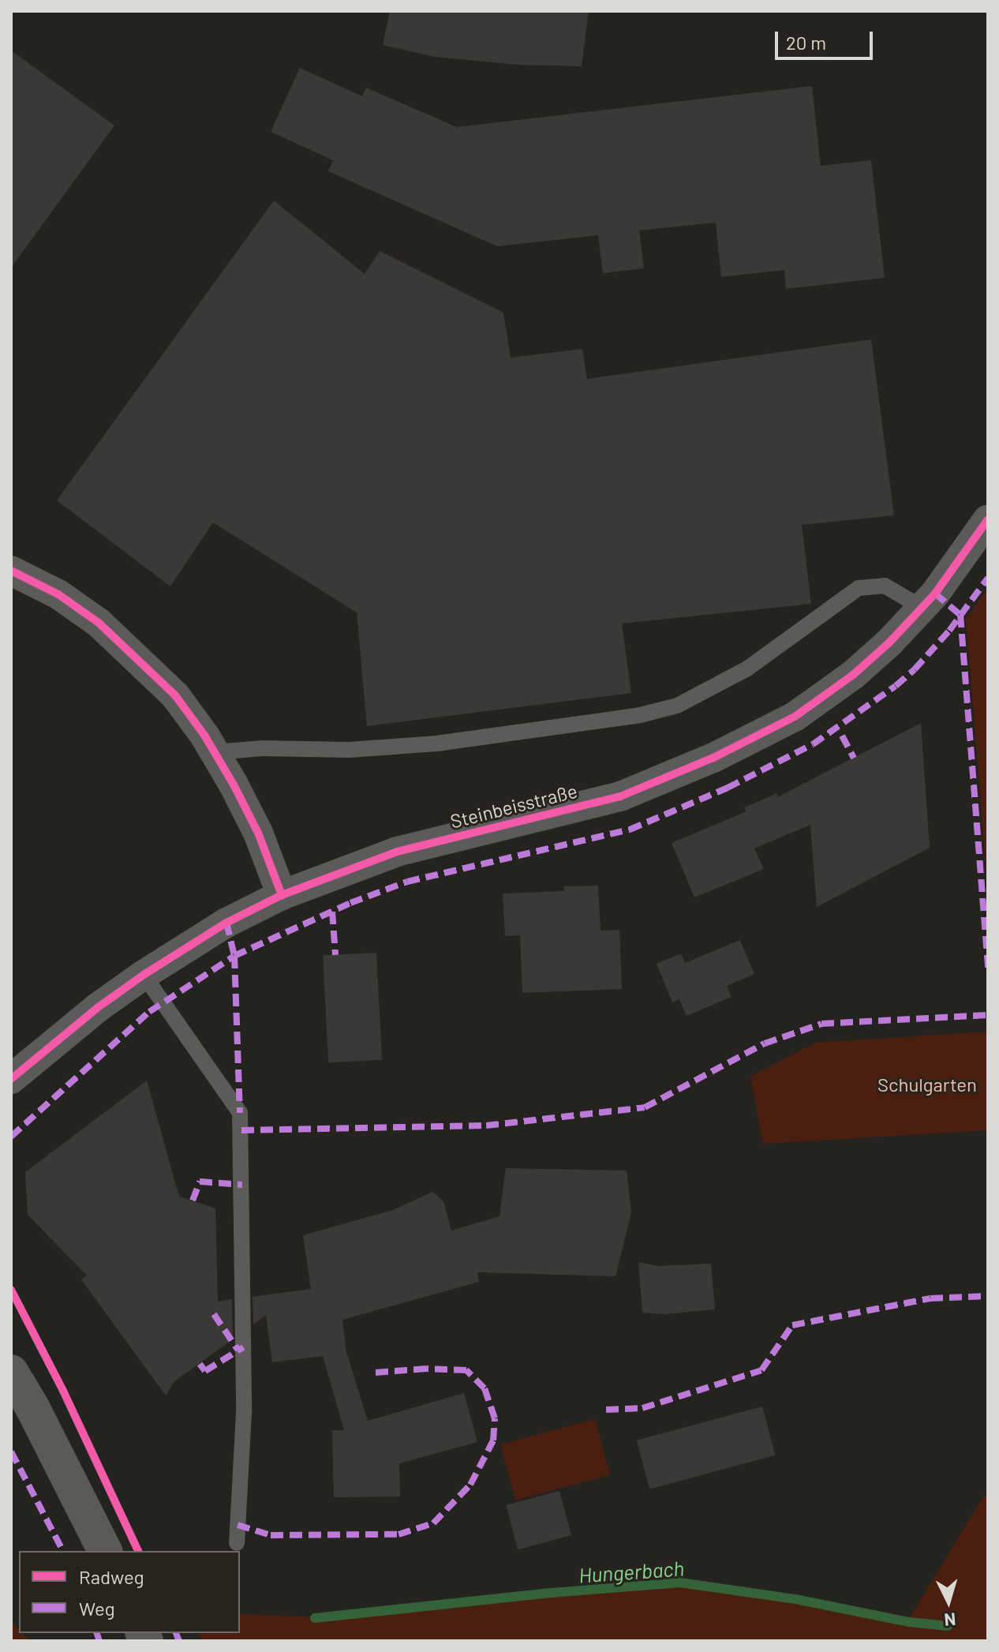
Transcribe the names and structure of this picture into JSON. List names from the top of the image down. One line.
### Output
{"streets":{"street":["Steinbeisstraße"]},"water":["Hungerbach"],"parks":["Schulgarten"],"legend":["Radweg","Weg"],"scale_bar":"20 m","north":"bottom"}
